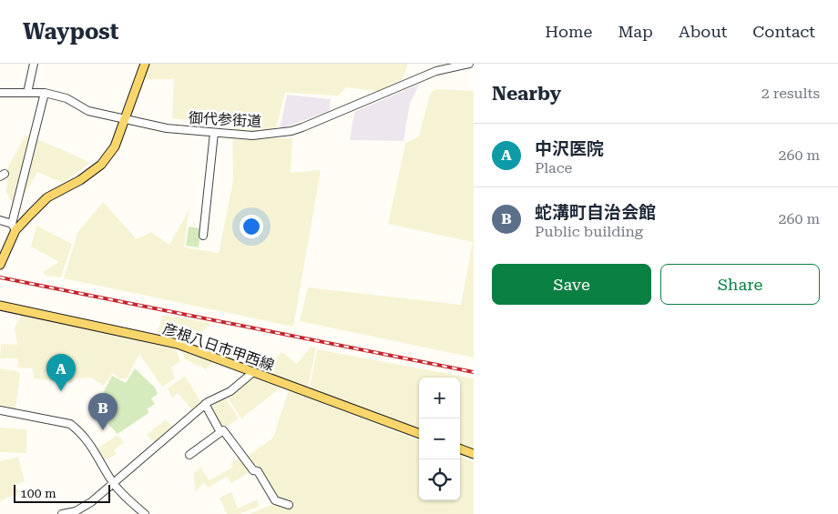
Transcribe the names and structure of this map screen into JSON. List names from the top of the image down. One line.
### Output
{"streets":{"main road":["彦根八日市甲西線"],"street":["御代参街道"]},"scale_bar":"100 m","page":{"header":"Waypost","nav":["Home","Map","About","Contact"],"heading":["Nearby","2 results"],"list":[{"mark":"A","name":"中沢医院","note":"Place","value":"260 m"},{"mark":"B","name":"蛇溝町自治会館","note":"Public building","value":"260 m"}],"buttons":["Save","Share"],"pins":["A","B"],"map_buttons":["+","−"],"scale":"100 m"}}
